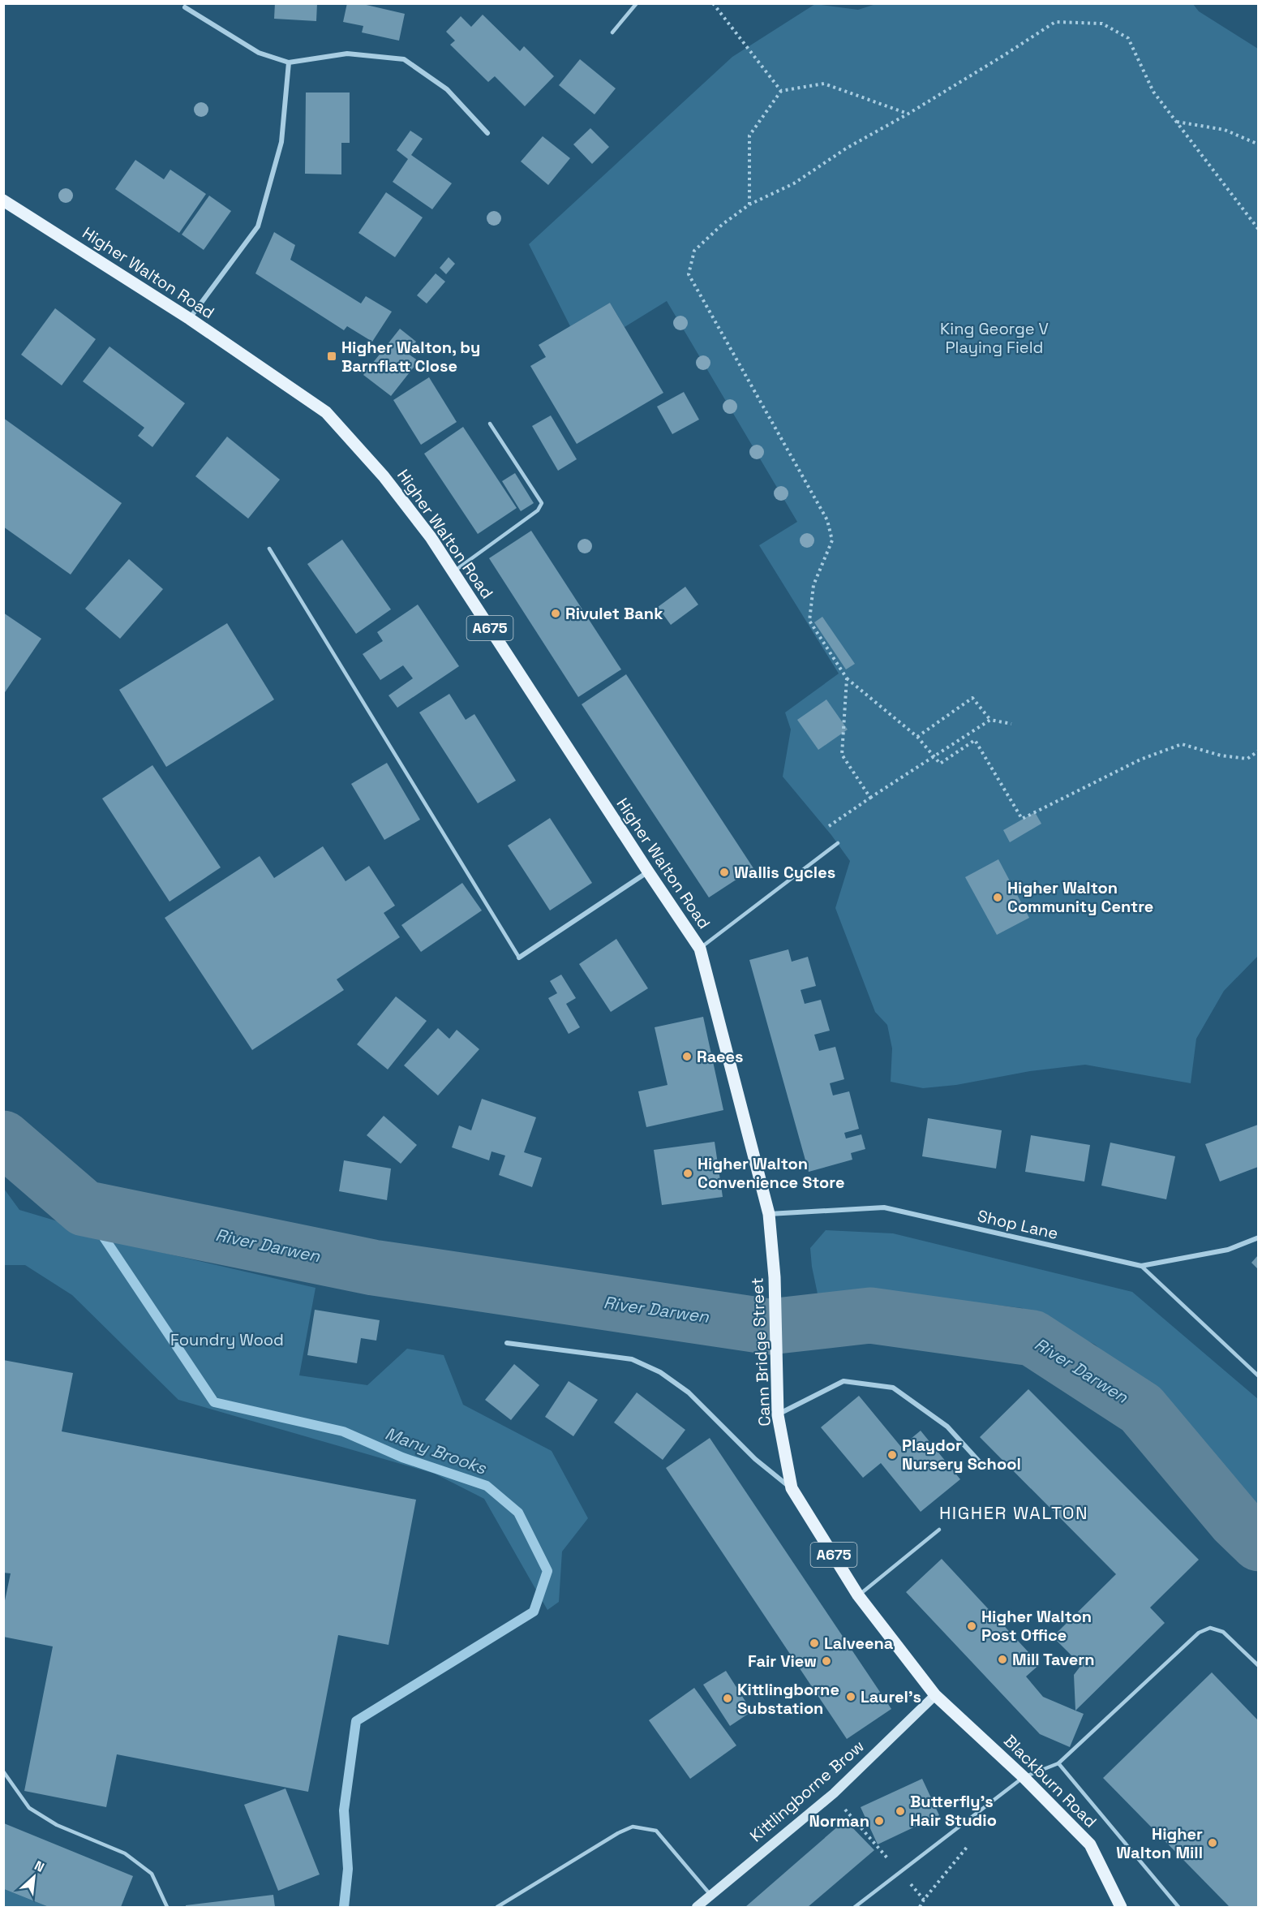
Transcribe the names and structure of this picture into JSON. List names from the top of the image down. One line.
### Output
{"streets":{"main road":["Higher Walton Road","A675","Cann Bridge Street","Blackburn Road"],"street":["Shop Lane","Kittlingborne Brow"]},"crossings":[["Higher Walton Road","Shop Lane"],["Higher Walton Road","Cann Bridge Street"],["Shop Lane","Cann Bridge Street"],["Cann Bridge Street","Blackburn Road"],["Cann Bridge Street","Kittlingborne Brow"],["Blackburn Road","Kittlingborne Brow"]],"districts":["HIGHER WALTON"],"water":["River Darwen","Many Brooks"],"parks":["King George V Playing Field","Foundry Wood"],"places":{"transit":["Higher Walton, by Barnflatt Close"],"other":["Rivulet Bank","Wallis Cycles","Higher Walton Community Centre","Raees","Higher Walton Convenience Store","Playdor Nursery School","Higher Walton Post Office","Lalveena","Mill Tavern","Fair View","Laurel's","Kittlingborne Substation","Butterfly's Hair Studio","Norman","Higher Walton Mill"]},"north":"top right"}
